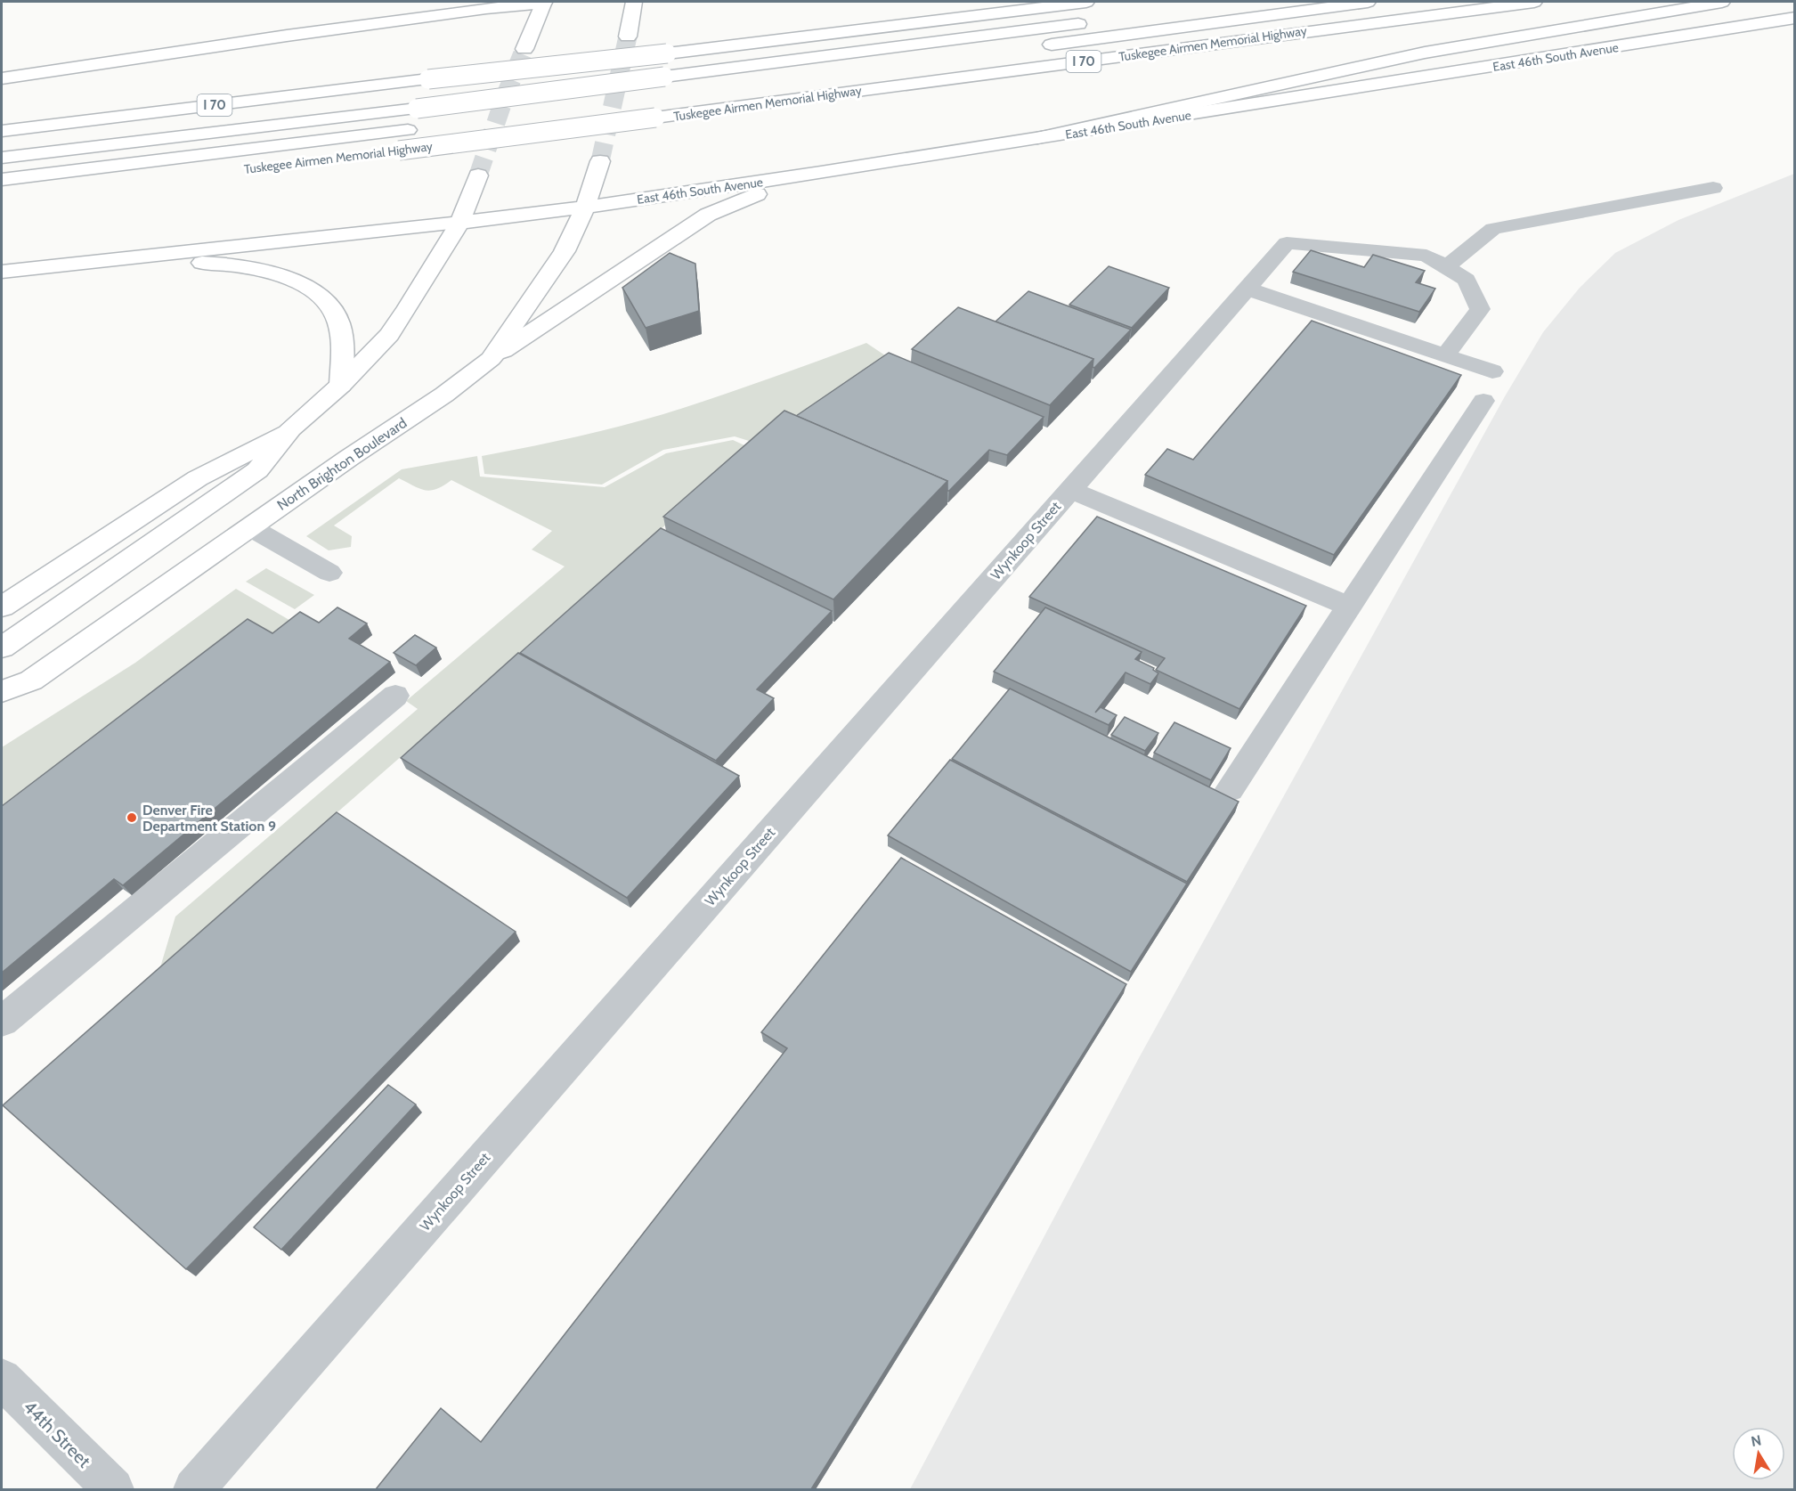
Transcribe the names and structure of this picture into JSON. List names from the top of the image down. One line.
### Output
{"streets":{"main road":["Tuskegee Airmen Memorial Highway","East 46th South Avenue","I 70","North Brighton Boulevard"],"street":["Wynkoop Street","44th Street"]},"crossings":[["East 46th South Avenue","North Brighton Boulevard"]],"places":["Denver Fire Department Station 9"],"north":"top"}
